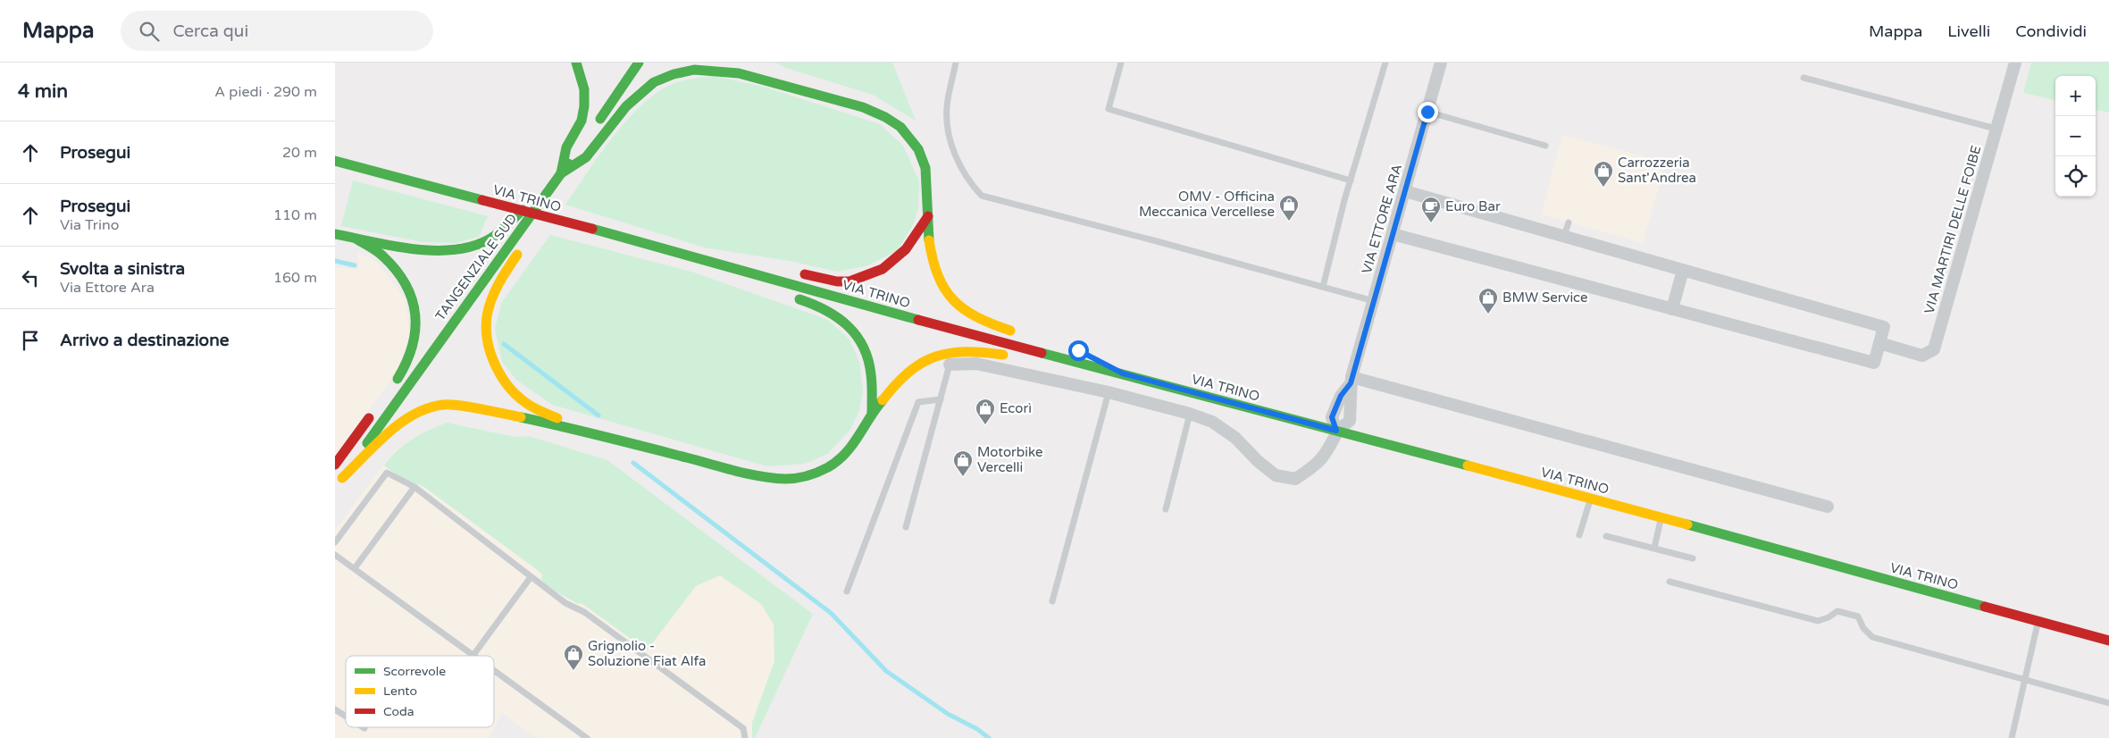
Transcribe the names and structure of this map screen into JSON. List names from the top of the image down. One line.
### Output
{"streets":{"main road":["VIA TRINO","TANGENZIALE SUD"],"street":["VIA ETTORE ARA","VIA MARTIRI DELLE FOIBE"]},"crossings":[["VIA TRINO","VIA ETTORE ARA"]],"places":{"shop":["Carrozzeria Sant'Andrea","OMV - Officina Meccanica Vercellese","BMW Service","Ecorì","Motorbike Vercelli","Grignolio - Soluzione Fiat Alfa"],"cafe":["Euro Bar"]},"legend":["Scorrevole","Lento","Coda"],"page":{"header":"Mappa","search":"Cerca qui","nav":["Mappa","Livelli","Condividi"],"heading":["4 min","A piedi · 290 m"],"map_buttons":["+","−"],"list":[["Prosegui","20 m"],["Prosegui","Via Trino","110 m"],["Svolta a sinistra","Via Ettore Ara","160 m"],"Arrivo a destinazione"]}}
